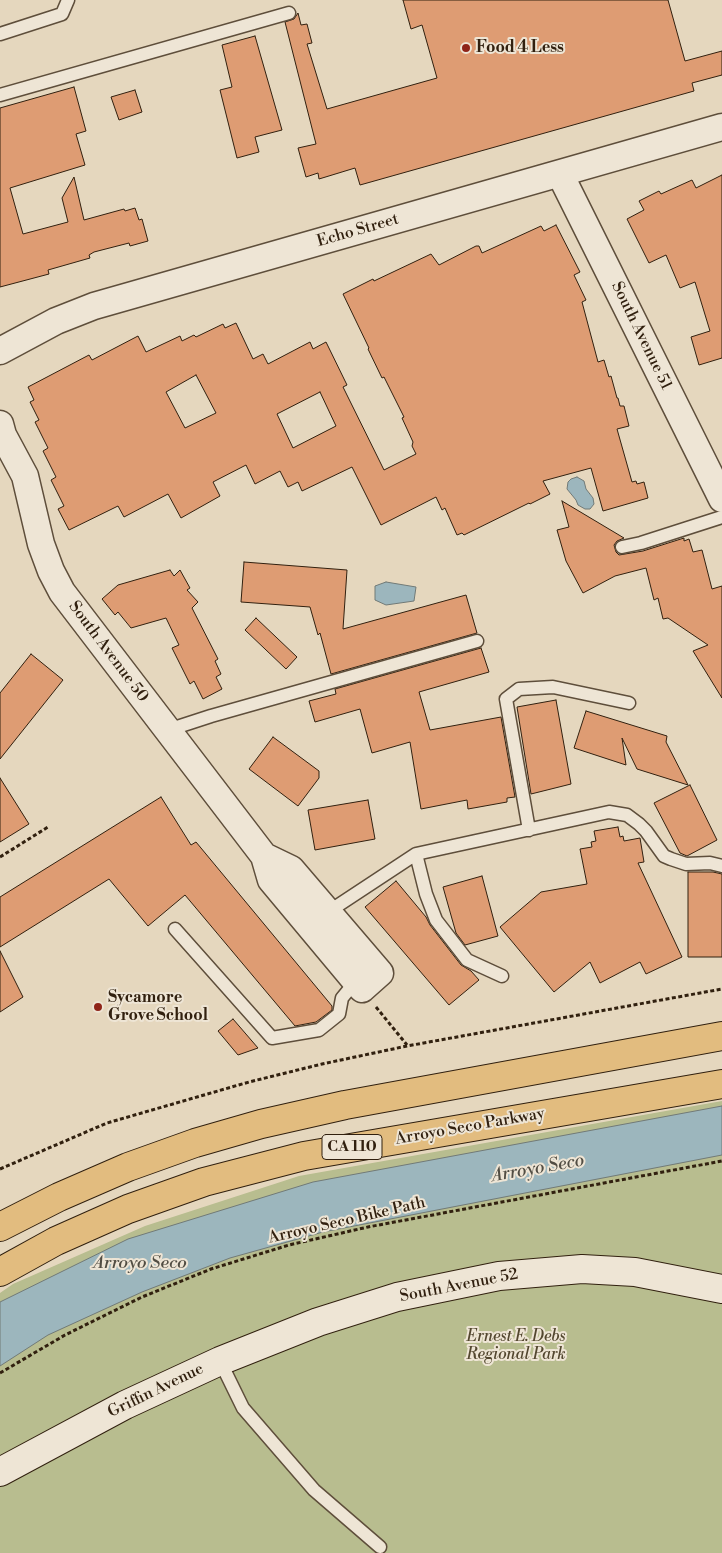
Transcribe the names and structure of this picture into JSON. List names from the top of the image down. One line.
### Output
{"streets":{"highway":["Arroyo Seco Parkway","CA 110"],"street":["Echo Street","South Avenue 51","South Avenue 50","South Avenue 52","Griffin Avenue"],"path":["Arroyo Seco Bike Path"]},"crossings":[["Echo Street","South Avenue 51"],["South Avenue 52","Griffin Avenue"]],"water":["Arroyo Seco"],"parks":["Ernest E. Debs Regional Park"],"places":["Food 4 Less","Sycamore Grove School"]}
